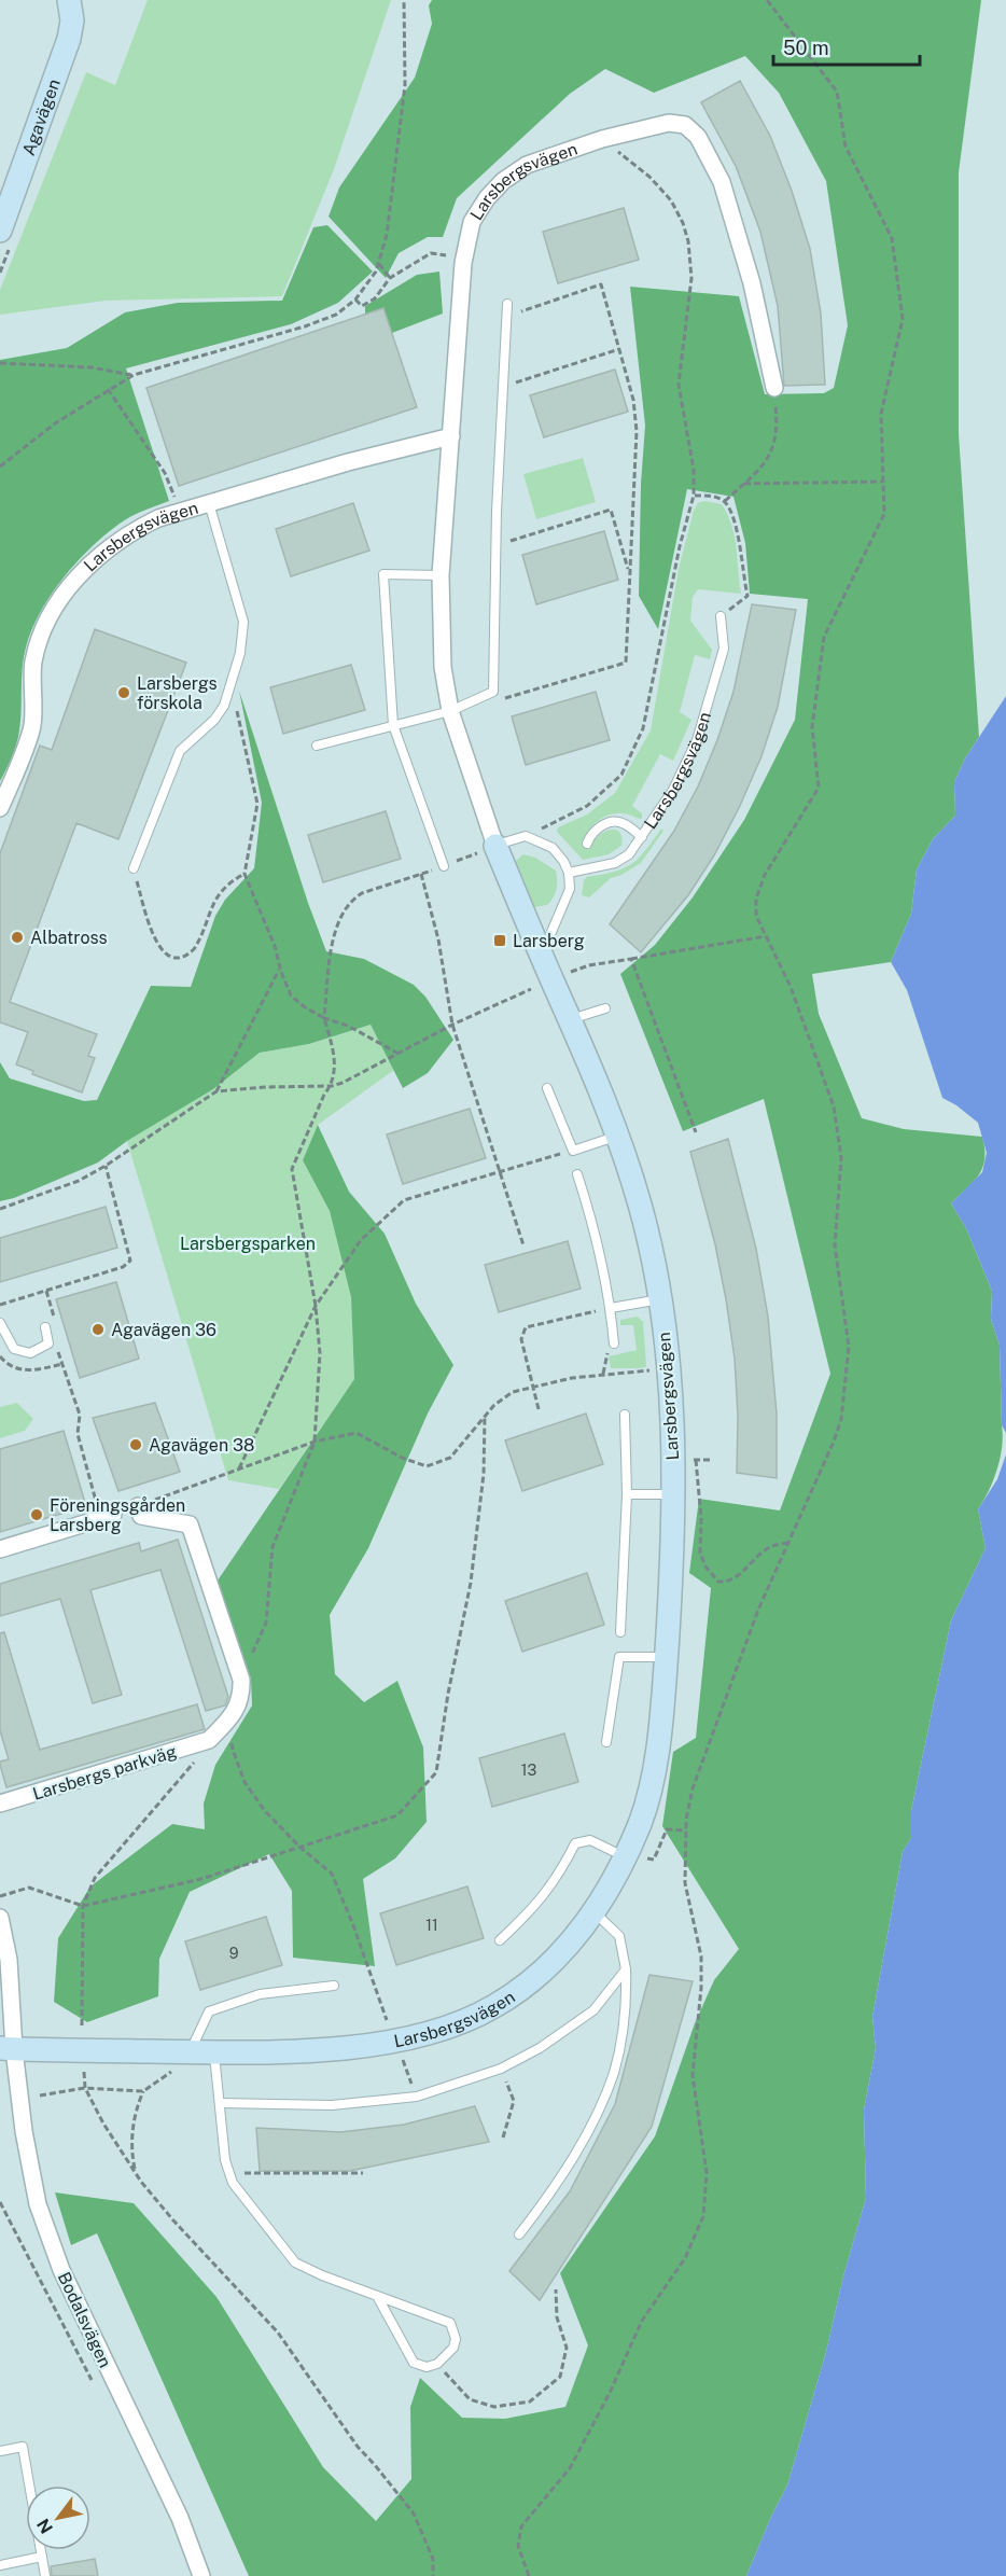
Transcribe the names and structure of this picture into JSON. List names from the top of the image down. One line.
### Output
{"streets":{"street":["Agavägen","Larsbergsvägen","Larsbergs parkväg","Bodalsvägen"]},"crossings":[["Larsbergsvägen","Bodalsvägen"]],"parks":["Larsbergsparken"],"places":{"other":["Larsbergs förskola","Albatross","Agavägen 36","Agavägen 38","Föreningsgården Larsberg"],"transit":["Larsberg"]},"house_numbers":["13","11","9"],"scale_bar":"50 m","north":"bottom left"}
